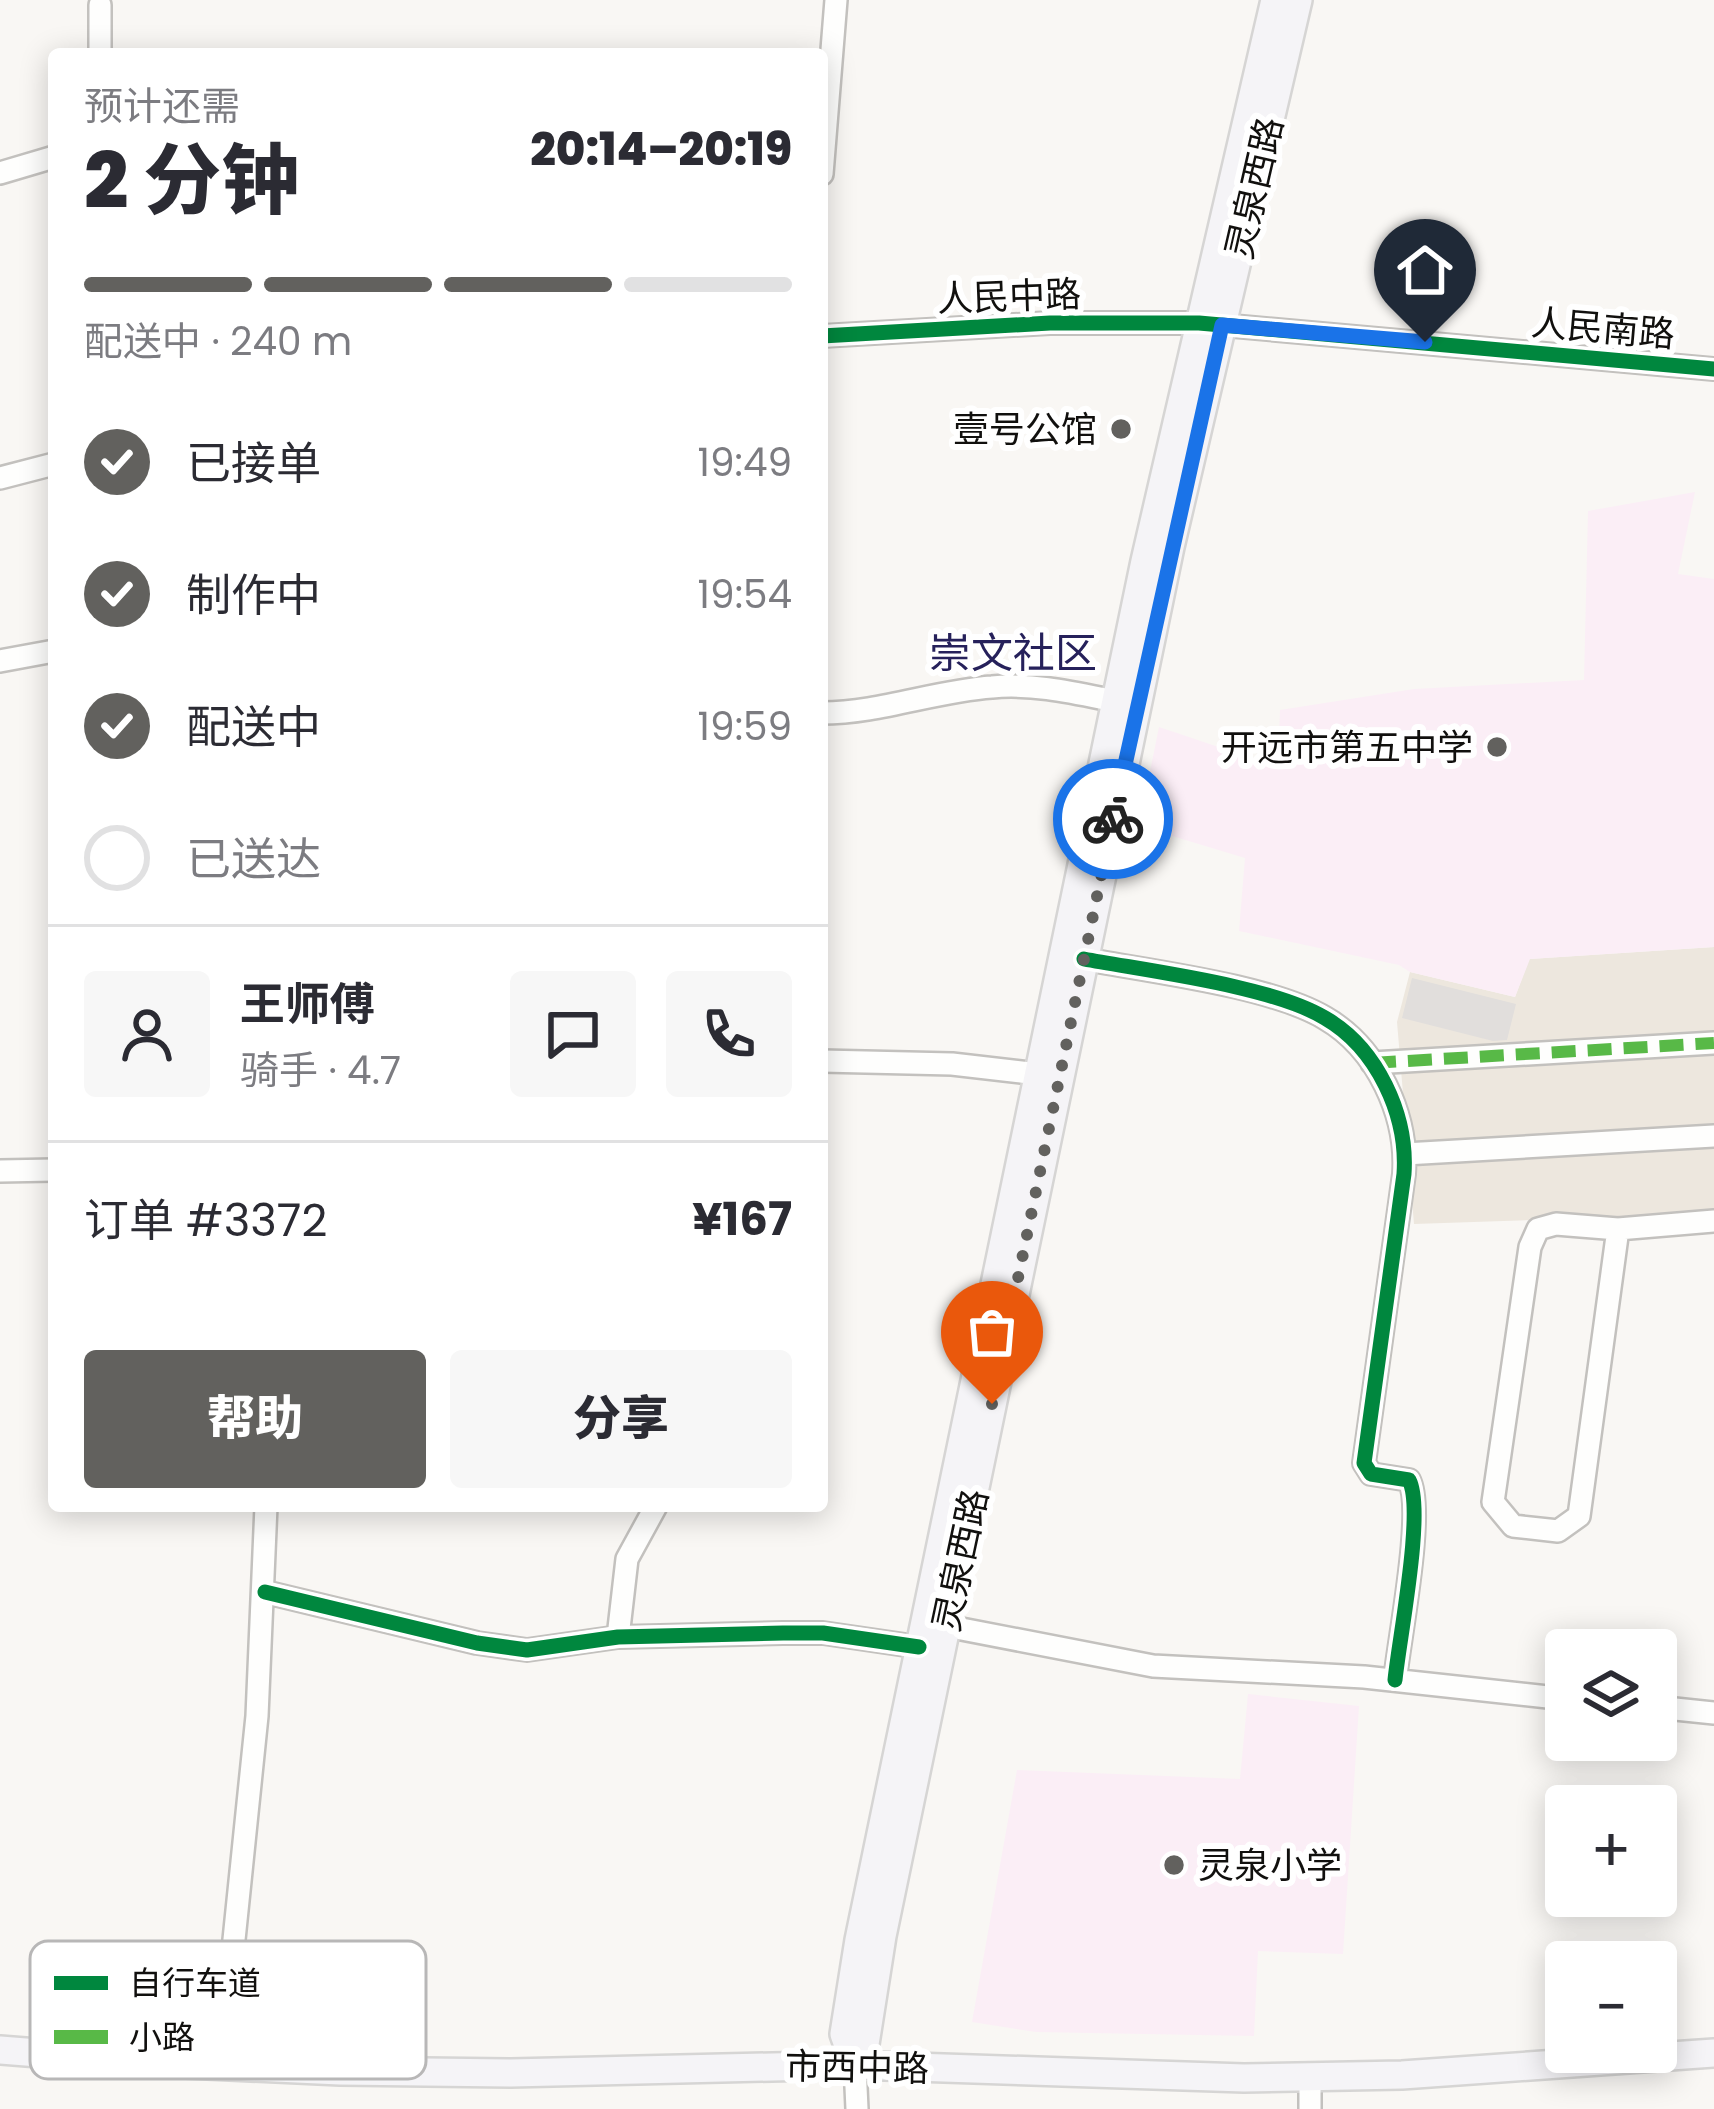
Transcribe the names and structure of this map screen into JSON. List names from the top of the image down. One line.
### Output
{"streets":{"main road":["灵泉西路","市西中路"],"street":["人民中路","人民南路"]},"crossings":[["灵泉西路","人民中路"],["灵泉西路","人民南路"],["灵泉西路","市西中路"],["人民中路","人民南路"]],"districts":["崇文社区"],"places":["壹号公馆","开远市第五中学","灵泉小学"],"legend":["自行车道","小路"],"page":{"heading":["2 分钟","预计还需","20:14–20:19"],"panel":["王师傅","骑手 · 4.7","订单 #3372","¥167"],"bar":"配送中 · 240 m","list":[["已接单","19:49"],["制作中","19:54"],["配送中","19:59"],"已送达"],"buttons":["帮助","分享"],"map_buttons":["+","−"]}}
